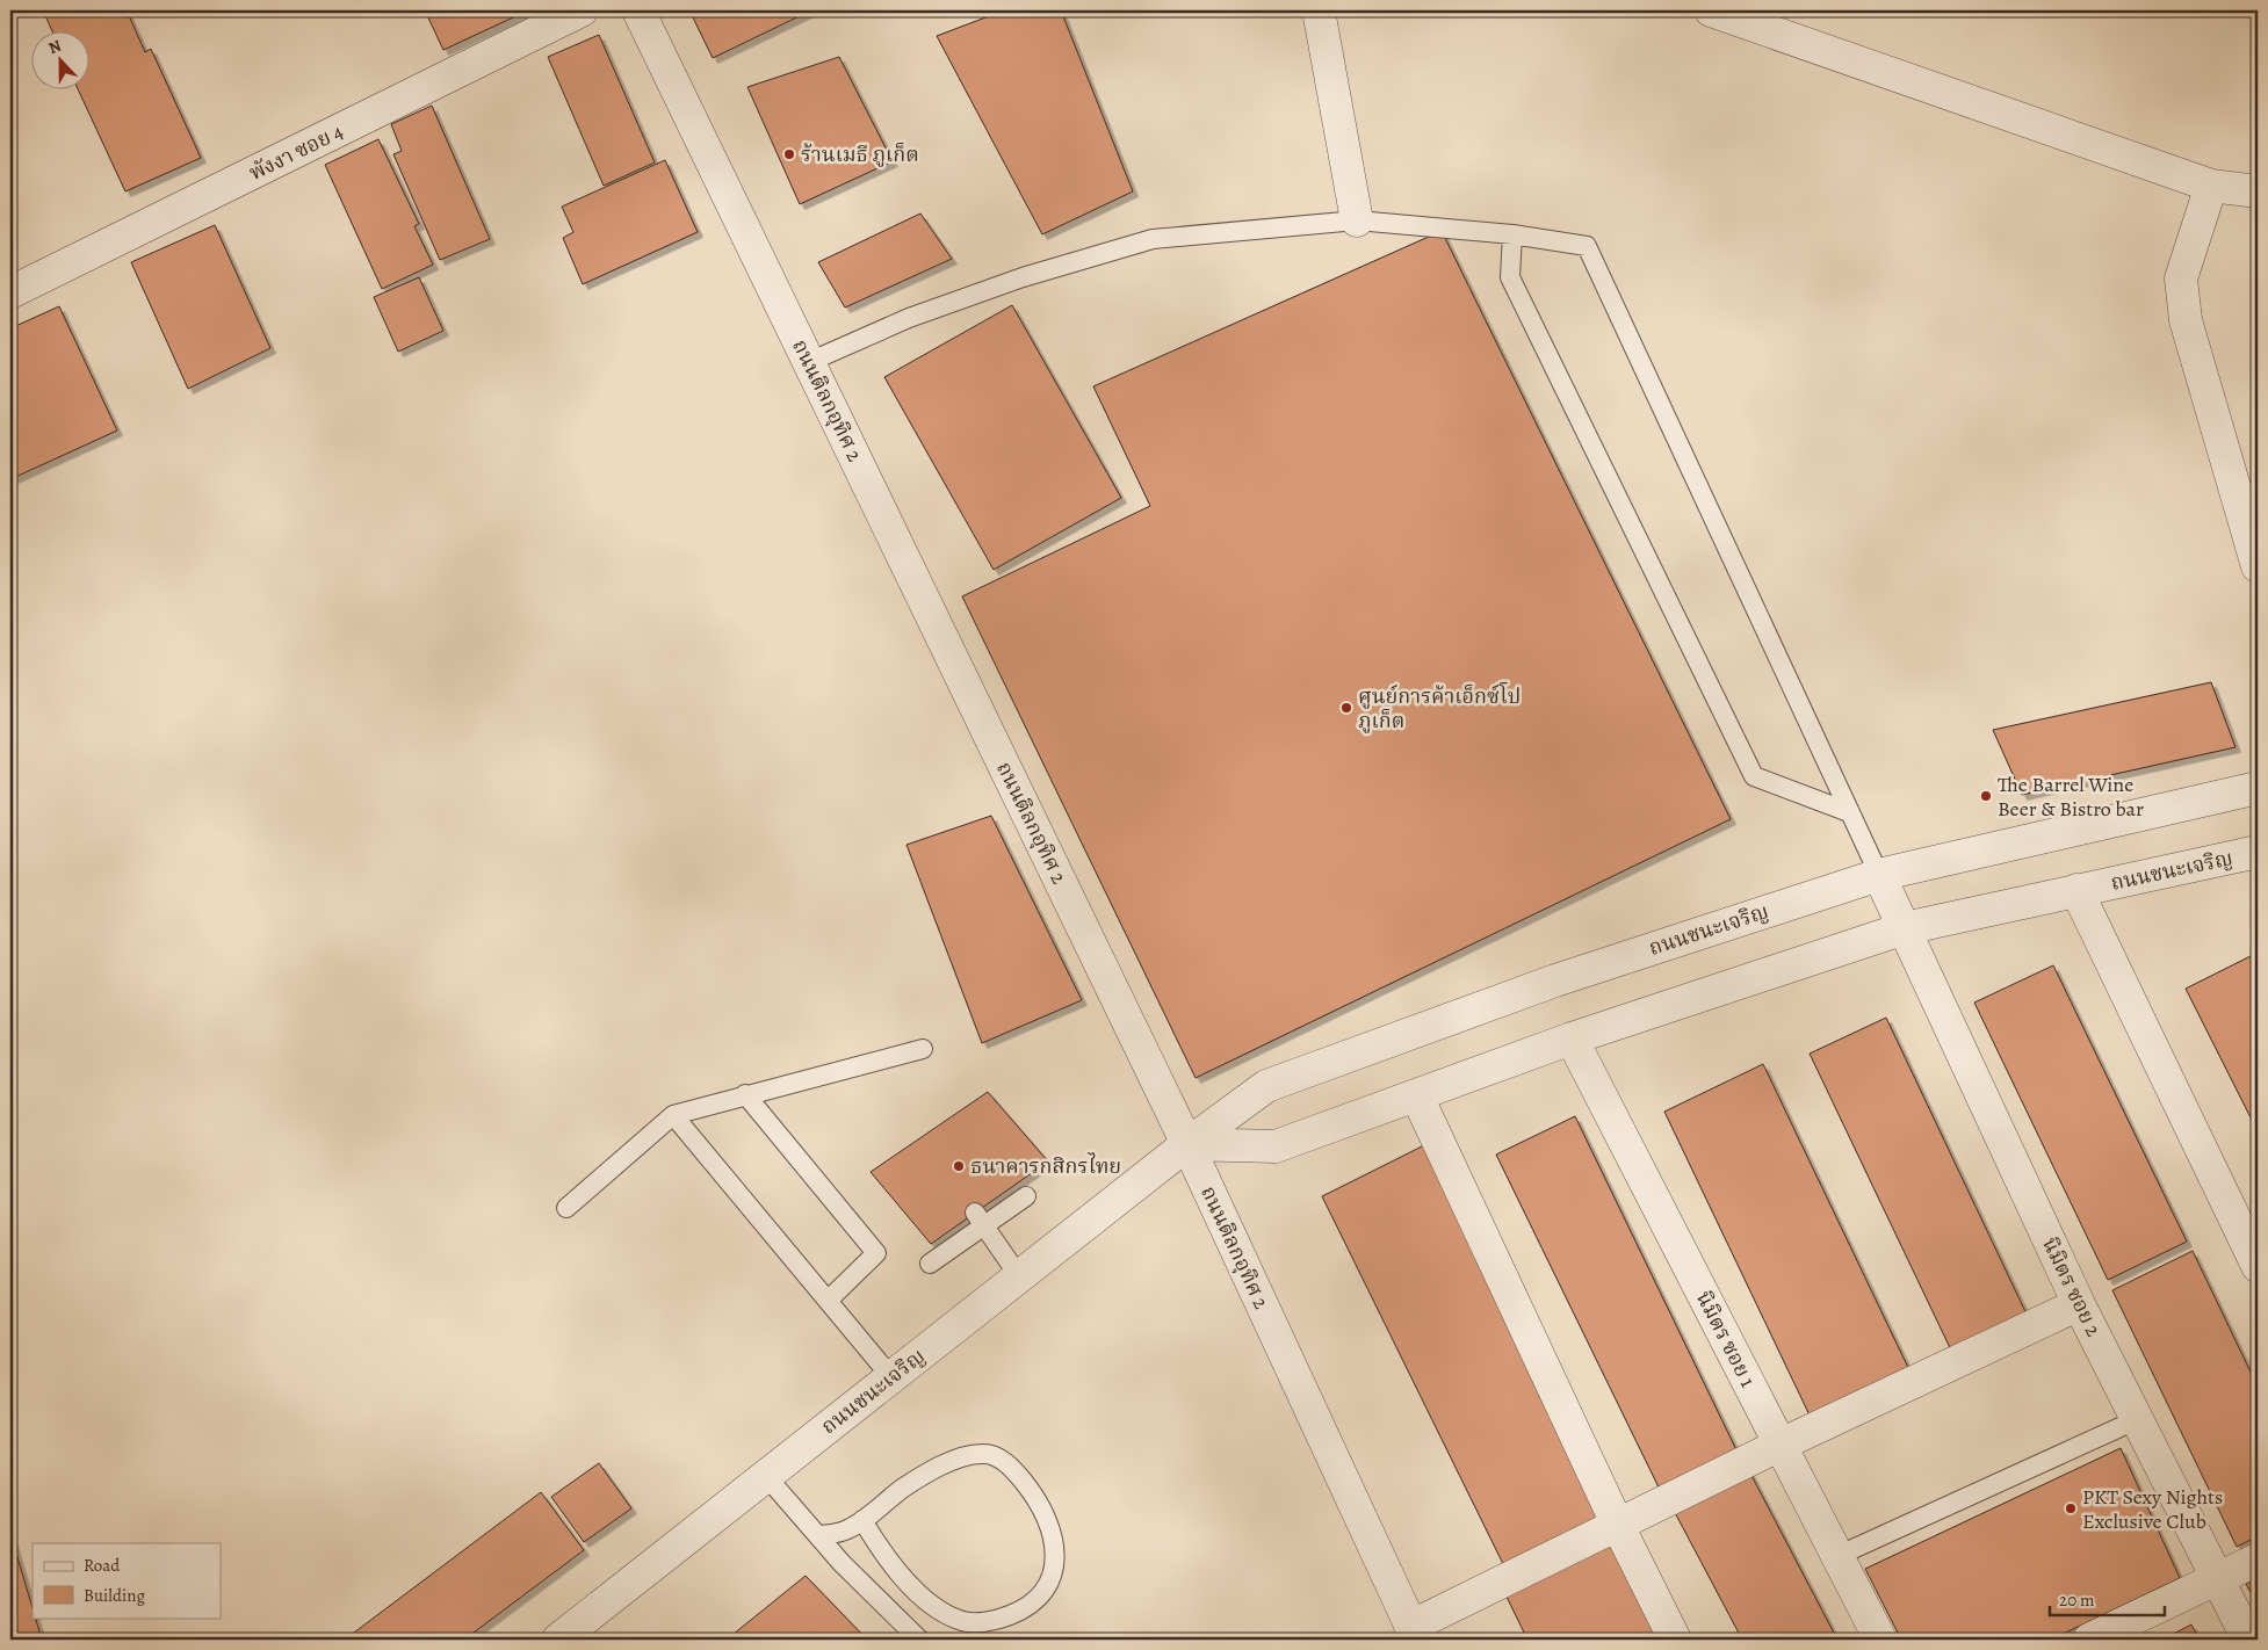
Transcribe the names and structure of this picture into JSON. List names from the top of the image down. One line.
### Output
{"streets":{"street":["พังงา ซอย 4","ถนนติลกอุทิศ 2","ถนนชนะเจริญ","นิมิตร ซอย 2","นิมิตร ซอย 1"]},"crossings":[["ถนนติลกอุทิศ 2","ถนนชนะเจริญ"],["ถนนชนะเจริญ","นิมิตร ซอย 2"],["ถนนชนะเจริญ","นิมิตร ซอย 1"]],"places":["ร้านเมธี ภูเก็ต","ศูนย์การค้าเอ็กซ์โป ภูเก็ต","The Barrel Wine Beer & Bistro bar","ธนาคารกสิกรไทย","PKT Sexy Nights Exclusive Club"],"legend":["Road","Building"],"scale_bar":"20 m","north":"top"}
